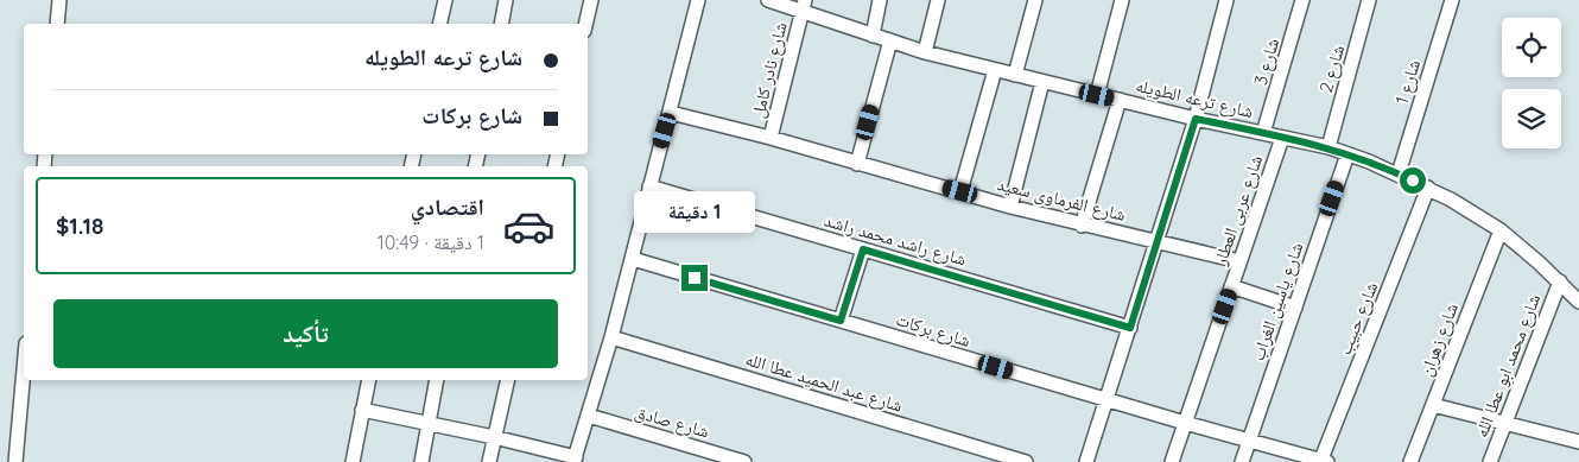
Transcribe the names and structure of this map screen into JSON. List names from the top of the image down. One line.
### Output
{"streets":{"street":["شارع 3","شارع 2","شارع نادر كامل","شارع 1","شارع ترعه الطويله","شارع الفرماوى سعيد","شارع عربى العطار","شارع راشد محمد راشد","شارع ياسين الغراب","شارع حبيب","شارع بركات","شارع زهران","شارع محمد ابو عطا الله","شارع عبد الحميد عطا الله","شارع صادق"]},"crossings":[["شارع 3","شارع ترعه الطويله"],["شارع 2","شارع ترعه الطويله"],["شارع نادر كامل","شارع ترعه الطويله"],["شارع نادر كامل","شارع الفرماوى سعيد"],["شارع 1","شارع ترعه الطويله"],["شارع ترعه الطويله","شارع عربى العطار"],["شارع ترعه الطويله","شارع ياسين الغراب"],["شارع ترعه الطويله","شارع حبيب"],["شارع ترعه الطويله","شارع زهران"],["شارع ترعه الطويله","شارع محمد ابو عطا الله"],["شارع الفرماوى سعيد","شارع عربى العطار"],["شارع عربى العطار","شارع بركات"],["شارع ياسين الغراب","شارع بركات"],["شارع حبيب","شارع بركات"]],"page":{"banner":["شارع ترعه الطويله","شارع بركات"],"list":[{"name":"اقتصادي","note":"1 دقيقة · 10:49","value":"$1.18"}],"bubble":"1 دقيقة","buttons":"تأكيد"}}
